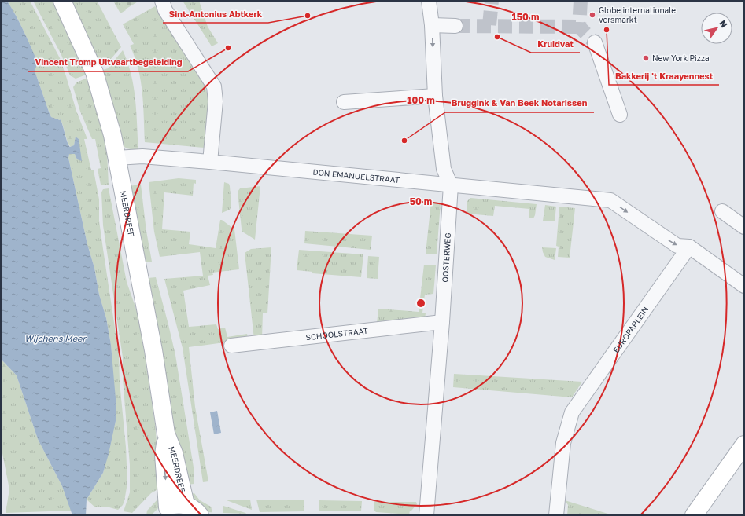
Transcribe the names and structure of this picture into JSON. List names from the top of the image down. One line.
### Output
{"streets":{"street":["DON EMANUELSTRAAT","MEERDREEF","OOSTERWEG","EUROPAPLEIN","SCHOOLSTRAAT"]},"crossings":[["DON EMANUELSTRAAT","MEERDREEF"],["DON EMANUELSTRAAT","OOSTERWEG"],["DON EMANUELSTRAAT","EUROPAPLEIN"],["OOSTERWEG","SCHOOLSTRAAT"]],"one_way":["DON EMANUELSTRAAT"],"water":["Wijchens Meer"],"places":["Globe internationale versmarkt","Sint-Antonius Abtkerk","Bakkerij 't Kraayennest","Kruidvat","Vincent Tromp Uitvaartbegeleiding","New York Pizza","Bruggink & Van Beek Notarissen"],"north":"top right","rings":["150 m","100 m","50 m"]}
